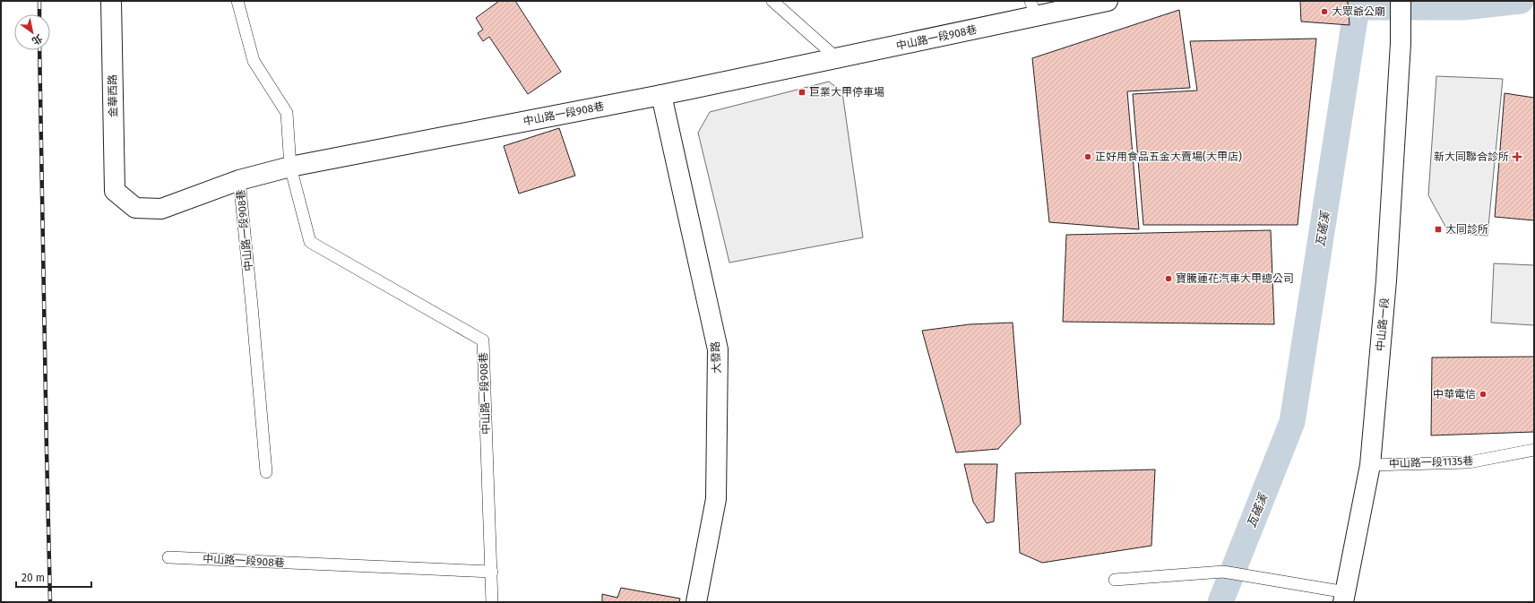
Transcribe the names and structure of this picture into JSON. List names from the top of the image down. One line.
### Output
{"streets":{"street":["中山路一段908巷","金華西路","中山路一段","大發路"],"lane":["中山路一段1135巷"]},"crossings":[["中山路一段908巷","金華西路"],["中山路一段908巷","大發路"],["中山路一段","中山路一段1135巷"]],"water":["瓦磘溪"],"places":{"other":["大眾爺公廟","正好用食品五金大賣場(大甲店)","寶騰蓮花汽車大甲總公司","中華電信"],"transit":["巨業大甲停車場","大同診所"],"health":["新大同聯合診所"]},"scale_bar":"20 m","north":"bottom right"}
